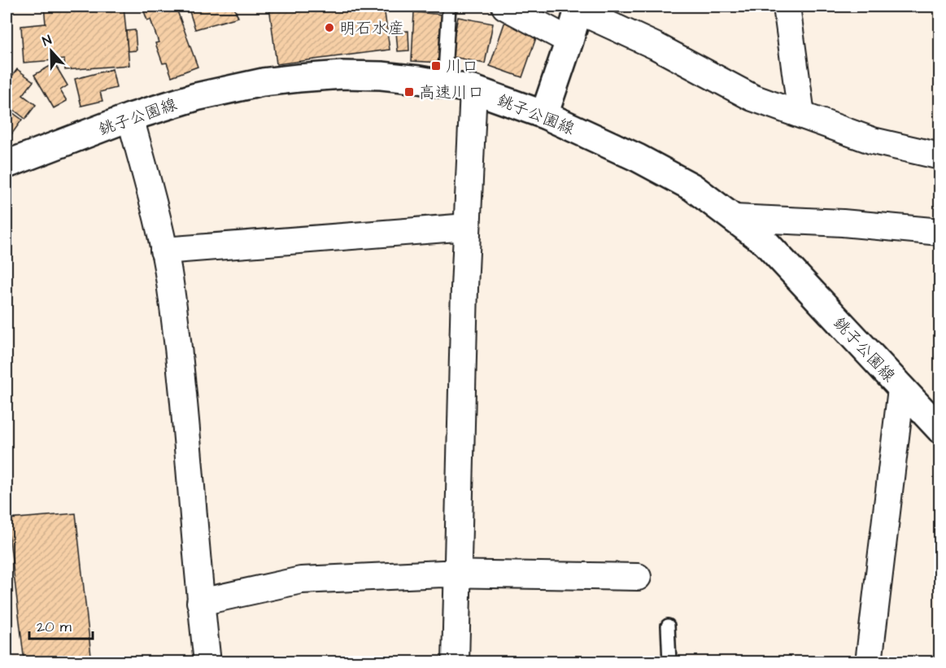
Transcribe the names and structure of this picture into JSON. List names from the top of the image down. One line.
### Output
{"streets":{"main road":["銚子公園線"]},"places":{"other":["明石水産"],"transit":["川口","高速川口"]},"scale_bar":"20 m","north":"top"}
